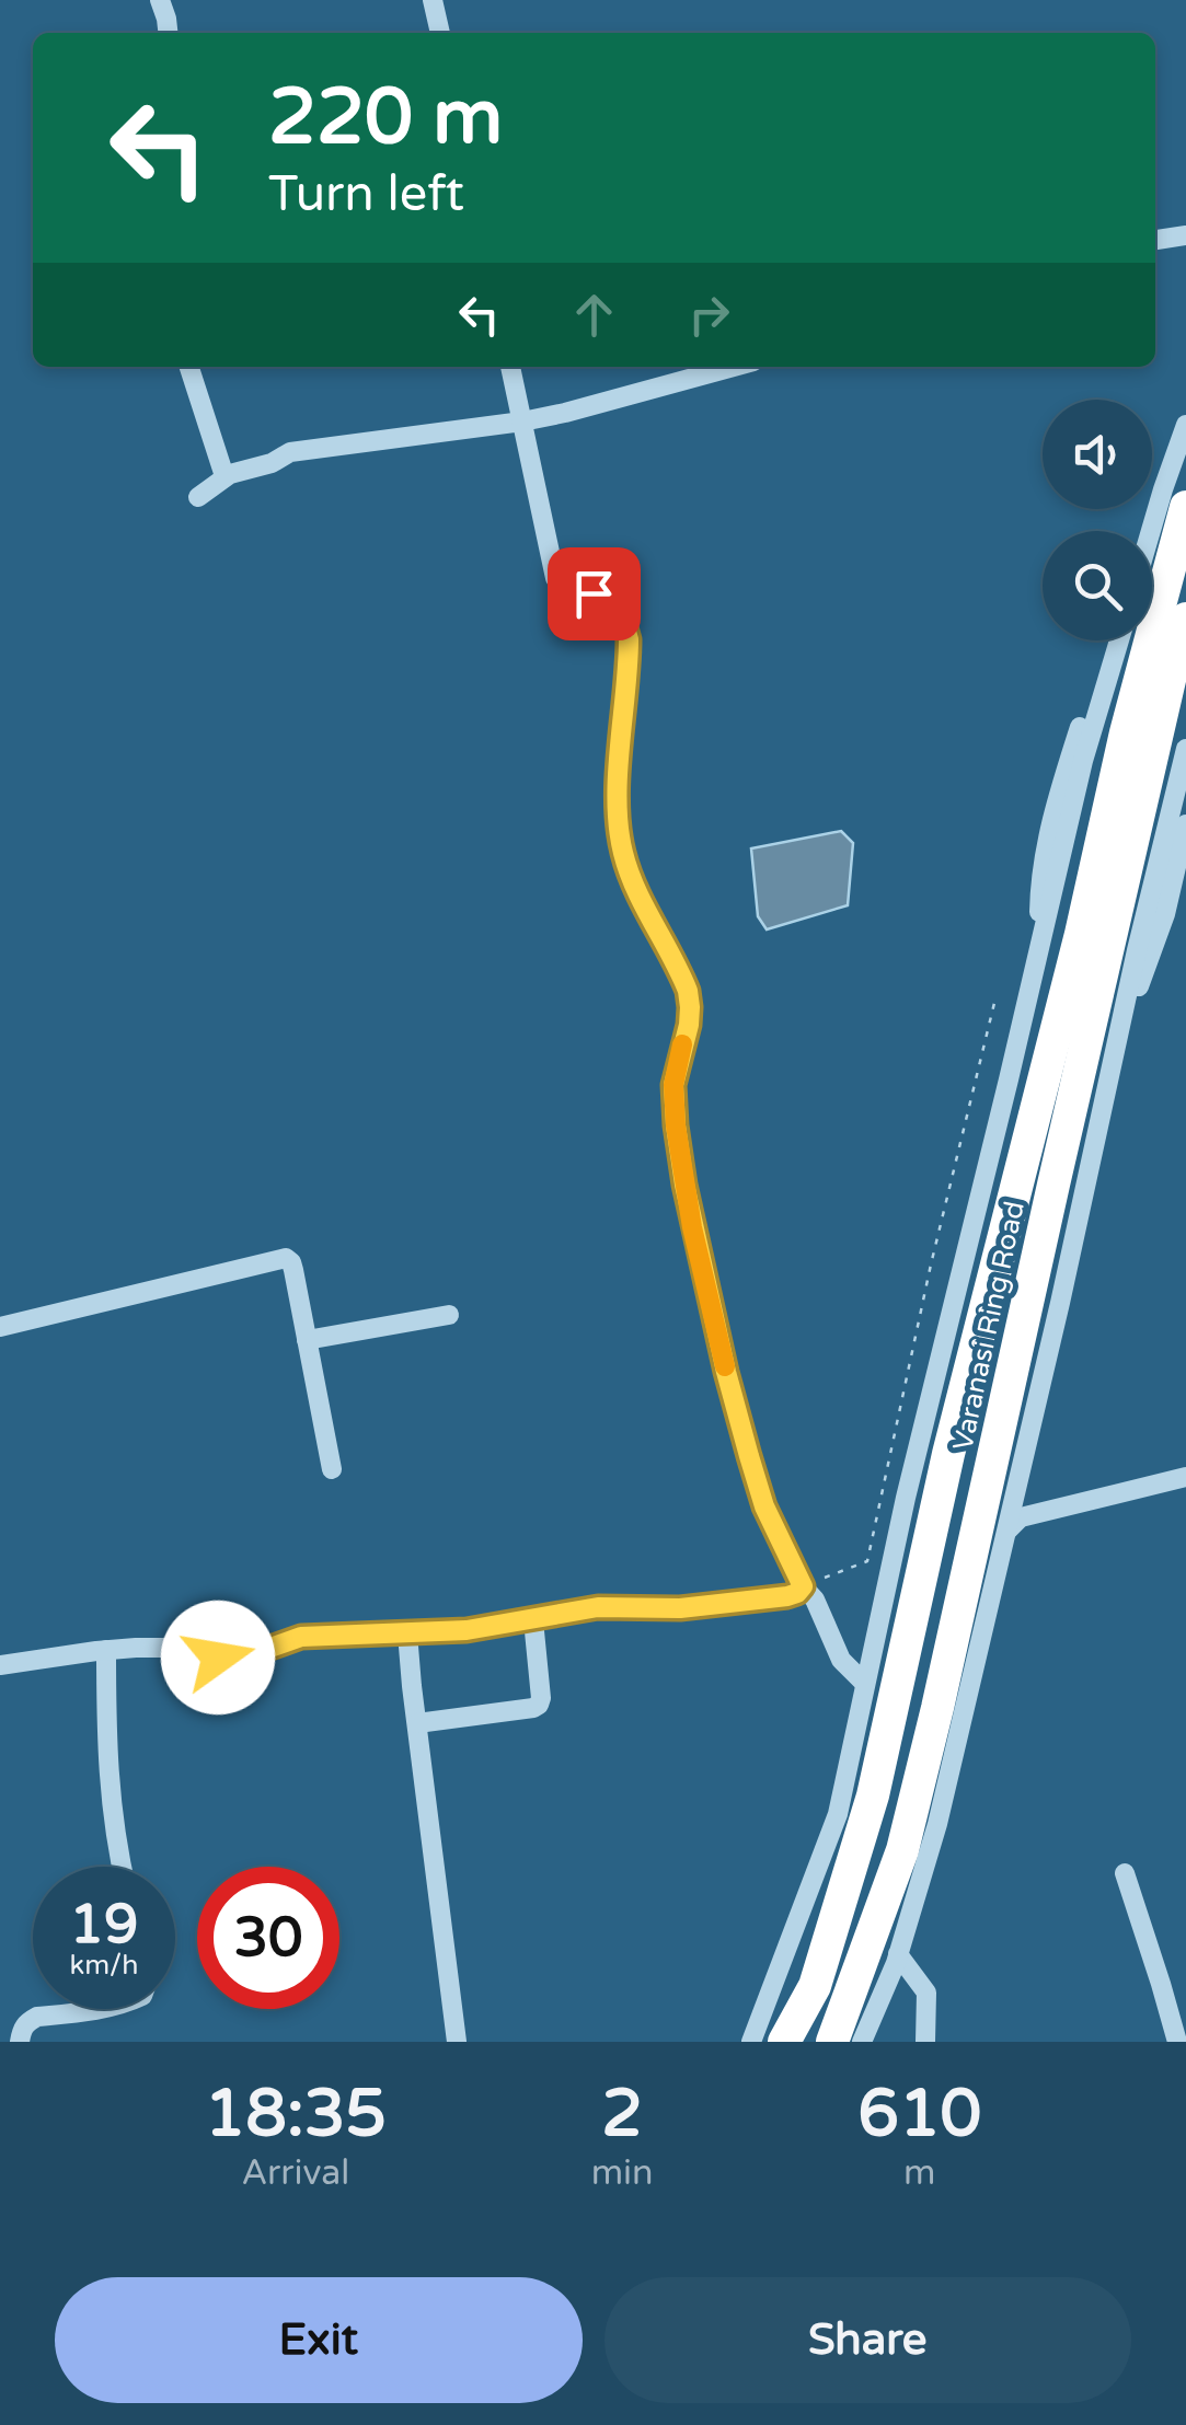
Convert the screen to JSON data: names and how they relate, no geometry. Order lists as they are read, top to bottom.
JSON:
{
  "streets": {
    "highway": ["Varanasi Ring Road"]
  },
  "page": {
    "turn": ["220 m", "Turn left"],
    "speed": "19 km/h",
    "limit": "30",
    "eta": [
      "18:35",
      "Arrival",
      "2",
      "min",
      "610",
      "m"
    ],
    "buttons": ["Exit", "Share"]
  }
}
